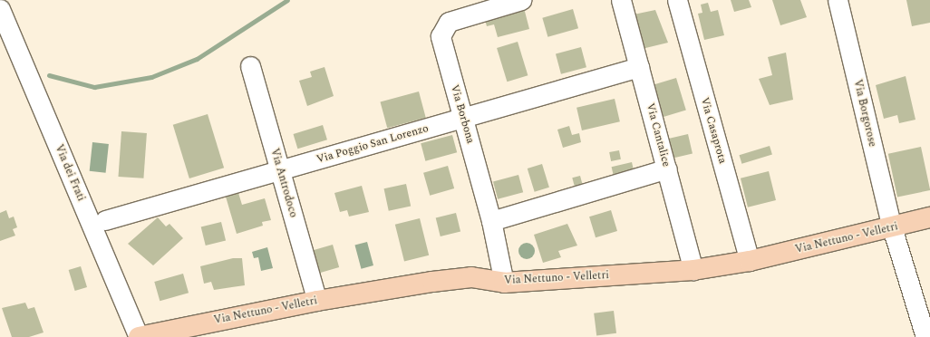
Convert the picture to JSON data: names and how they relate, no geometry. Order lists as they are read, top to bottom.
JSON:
{
  "streets": {
    "main road": ["Via Nettuno - Velletri"],
    "street": [
      "Via Borgorose",
      "Via Borbona",
      "Via Casaprota",
      "Via Cantalice",
      "Via Poggio San Lorenzo",
      "Via dei Frati",
      "Via Antrodoco"
    ]
  },
  "crossings": [
    ["Via Borgorose", "Via Nettuno - Velletri"],
    ["Via Borbona", "Via Poggio San Lorenzo"],
    ["Via Borbona", "Via Nettuno - Velletri"],
    ["Via Casaprota", "Via Nettuno - Velletri"],
    ["Via Cantalice", "Via Poggio San Lorenzo"],
    ["Via Cantalice", "Via Nettuno - Velletri"],
    ["Via Poggio San Lorenzo", "Via Antrodoco"],
    ["Via dei Frati", "Via Nettuno - Velletri"],
    ["Via Antrodoco", "Via Nettuno - Velletri"]
  ]
}
